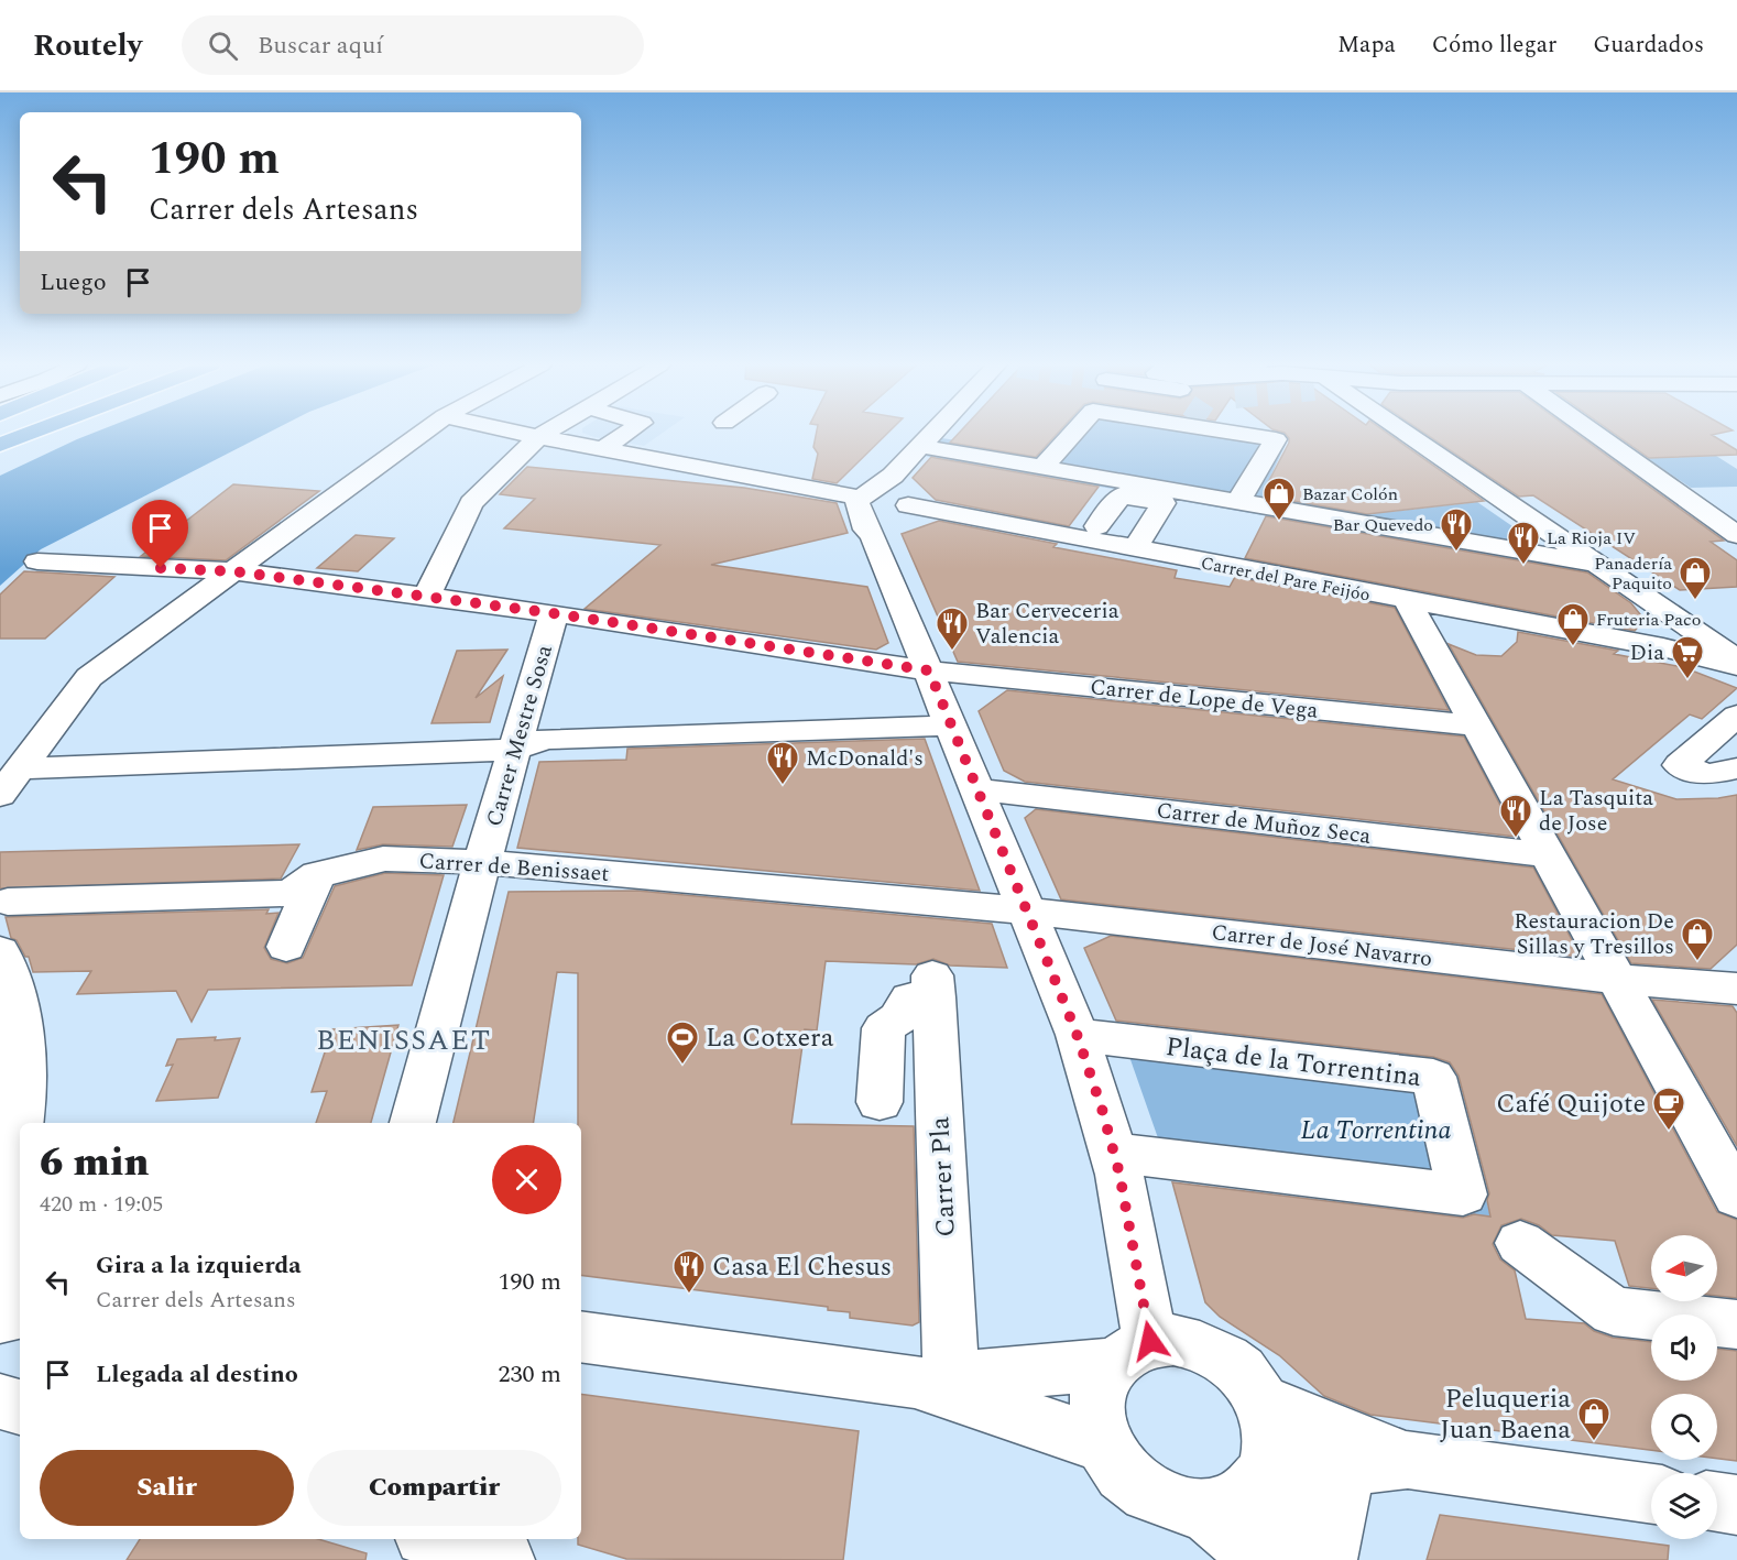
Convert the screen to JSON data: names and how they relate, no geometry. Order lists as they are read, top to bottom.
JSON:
{
  "streets": {
    "street": [
      "Carrer del Pare Feijóo",
      "Carrer de Lope de Vega",
      "Carrer Mestre Sosa",
      "Carrer de Muñoz Seca",
      "Carrer de Benissaet",
      "Carrer de José Navarro",
      "Plaça de la Torrentina",
      "Carrer Pla"
    ]
  },
  "crossings": [
    ["Carrer de Lope de Vega", "Carrer Mestre Sosa"],
    ["Carrer Mestre Sosa", "Carrer de Benissaet"],
    ["Carrer de Benissaet", "Carrer de José Navarro"]
  ],
  "districts": ["BENISSAET"],
  "parks": ["La Torrentina"],
  "places": {
    "shop": [
      "Bazar Colón",
      "Panadería Paquito",
      "Fruteria Paco",
      "Restauracion De Sillas y Tresillos",
      "Peluqueria Juan Baena"
    ],
    "restaurant": [
      "Bar Quevedo",
      "La Rioja IV",
      "Bar Cerveceria Valencia",
      "McDonald's",
      "La Tasquita de Jose",
      "Casa El Chesus"
    ],
    "supermarket": ["Dia"],
    "sports": ["La Cotxera"],
    "cafe": ["Café Quijote"]
  },
  "north": "left",
  "page": {
    "header": "Routely",
    "search": "Buscar aquí",
    "nav": ["Mapa", "Cómo llegar", "Guardados"],
    "turn": ["190 m", "Carrer dels Artesans"],
    "then": "Luego",
    "heading": ["6 min", "420 m · 19:05"],
    "list": [
      {
        "name": "Gira a la izquierda",
        "note": "Carrer dels Artesans",
        "value": "190 m"
      },
      {
        "name": "Llegada al destino",
        "value": "230 m"
      }
    ],
    "buttons": ["Salir", "Compartir"]
  }
}
